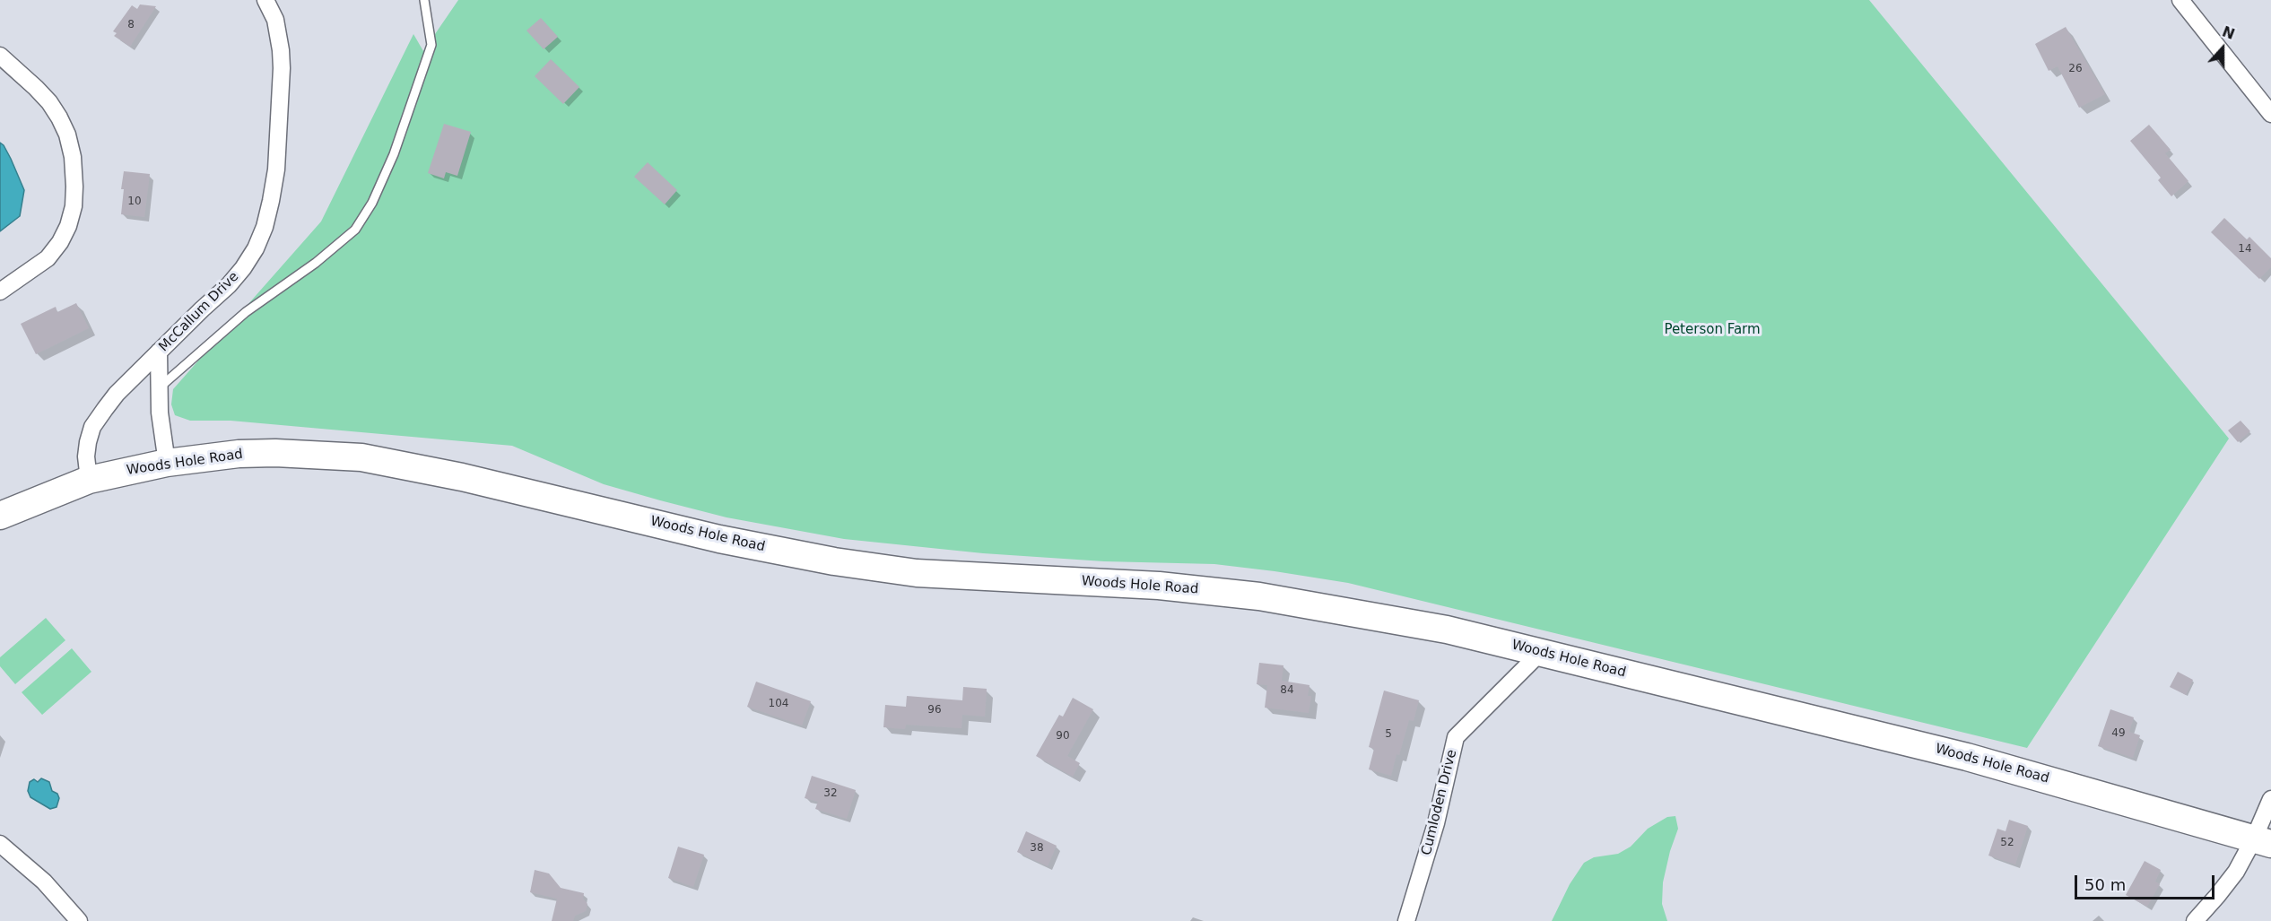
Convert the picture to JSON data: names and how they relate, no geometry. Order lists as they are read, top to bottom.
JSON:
{
  "streets": {
    "highway": ["Woods Hole Road"],
    "street": ["McCallum Drive", "Cumloden Drive"]
  },
  "crossings": [
    ["McCallum Drive", "Woods Hole Road"],
    ["Woods Hole Road", "Cumloden Drive"]
  ],
  "parks": ["Peterson Farm"],
  "house_numbers": [
    "8",
    "26",
    "10",
    "14",
    "84",
    "104",
    "96",
    "49",
    "5",
    "90",
    "32",
    "52",
    "38"
  ],
  "scale_bar": "50 m",
  "north": "top"
}
